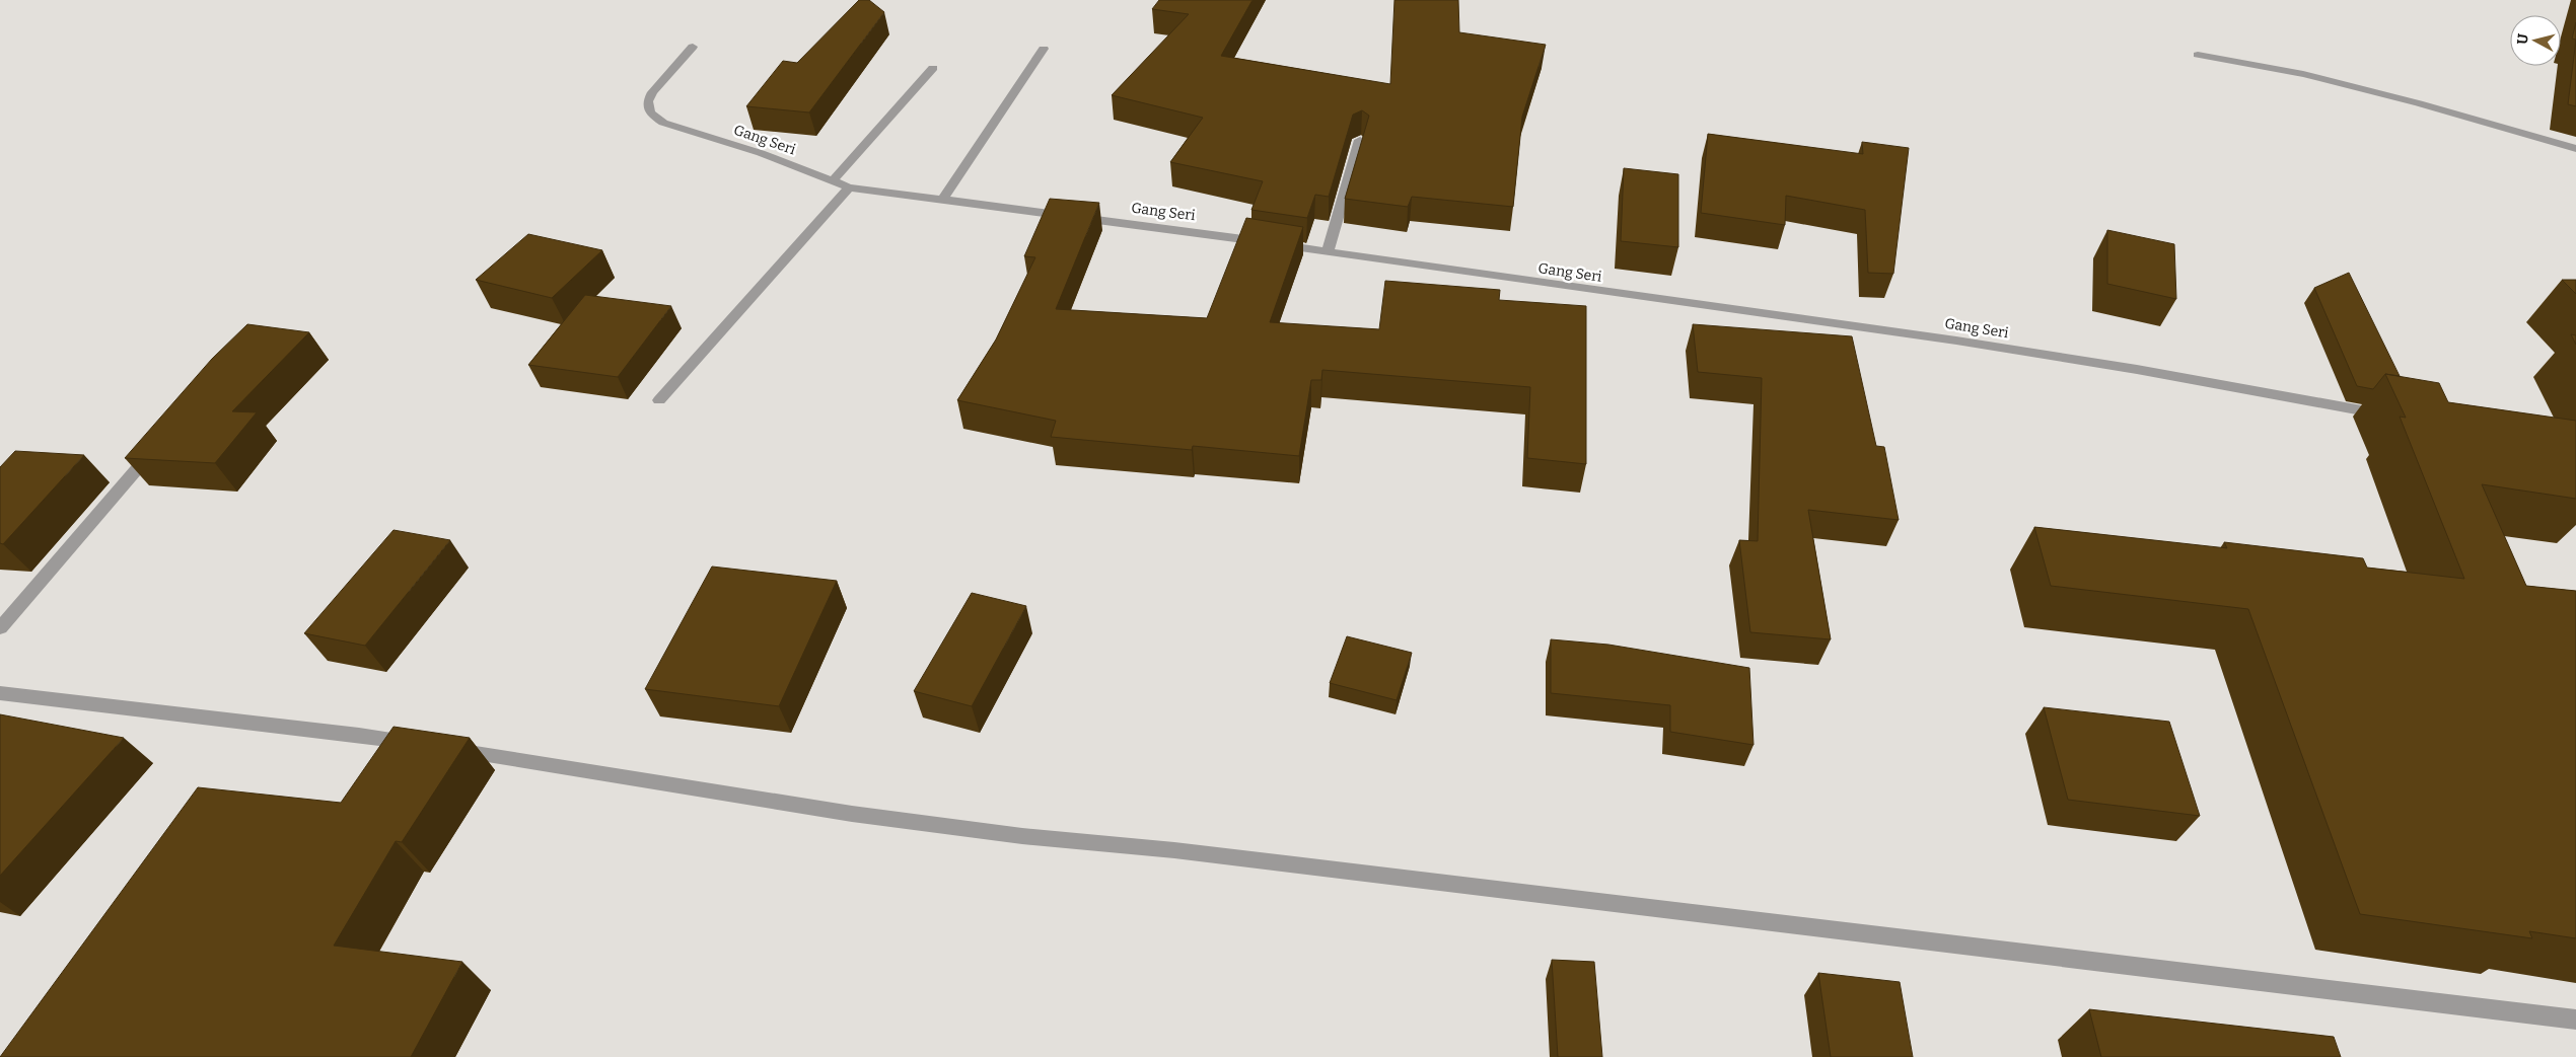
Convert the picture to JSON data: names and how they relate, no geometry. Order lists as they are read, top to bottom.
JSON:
{
  "streets": {
    "street": ["Gang Seri"]
  },
  "north": "left"
}
